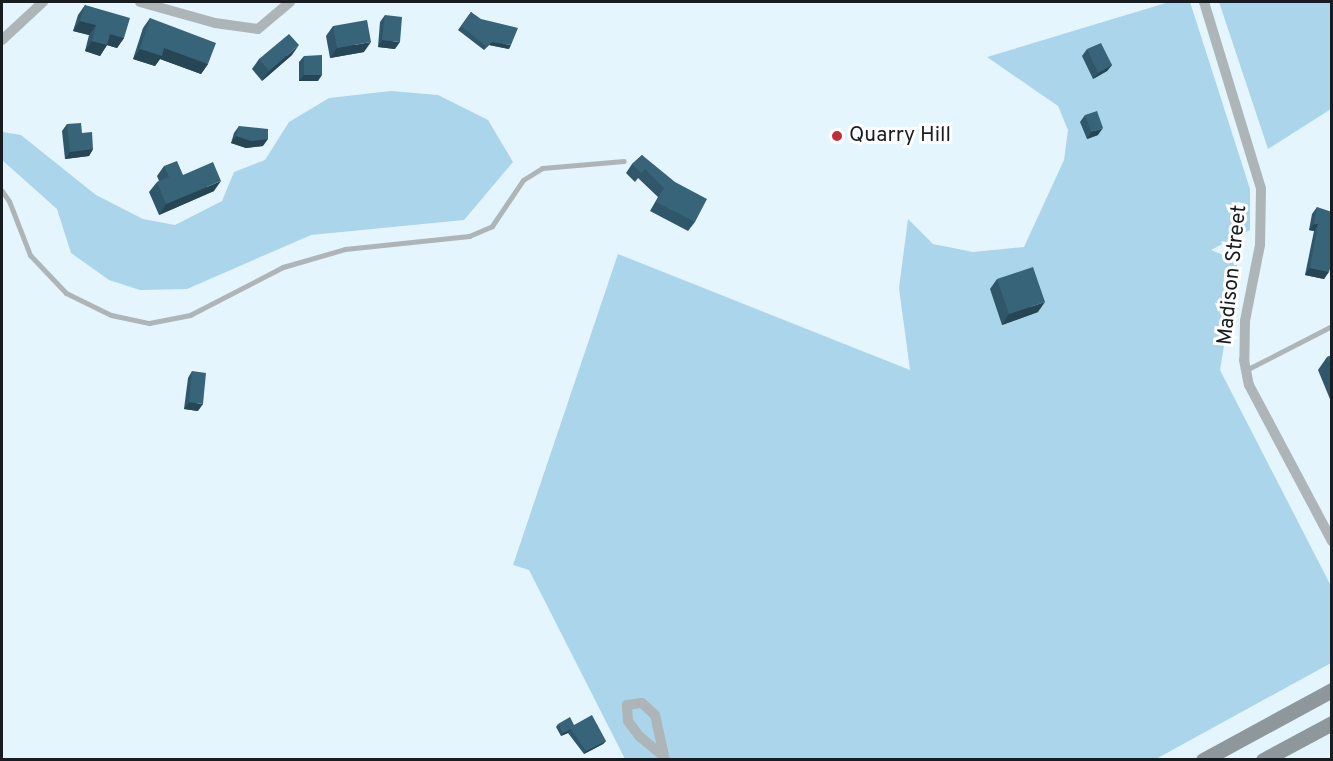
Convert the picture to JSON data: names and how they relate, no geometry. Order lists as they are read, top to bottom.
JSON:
{
  "streets": {
    "street": ["Madison Street"]
  },
  "places": ["Quarry Hill"]
}
